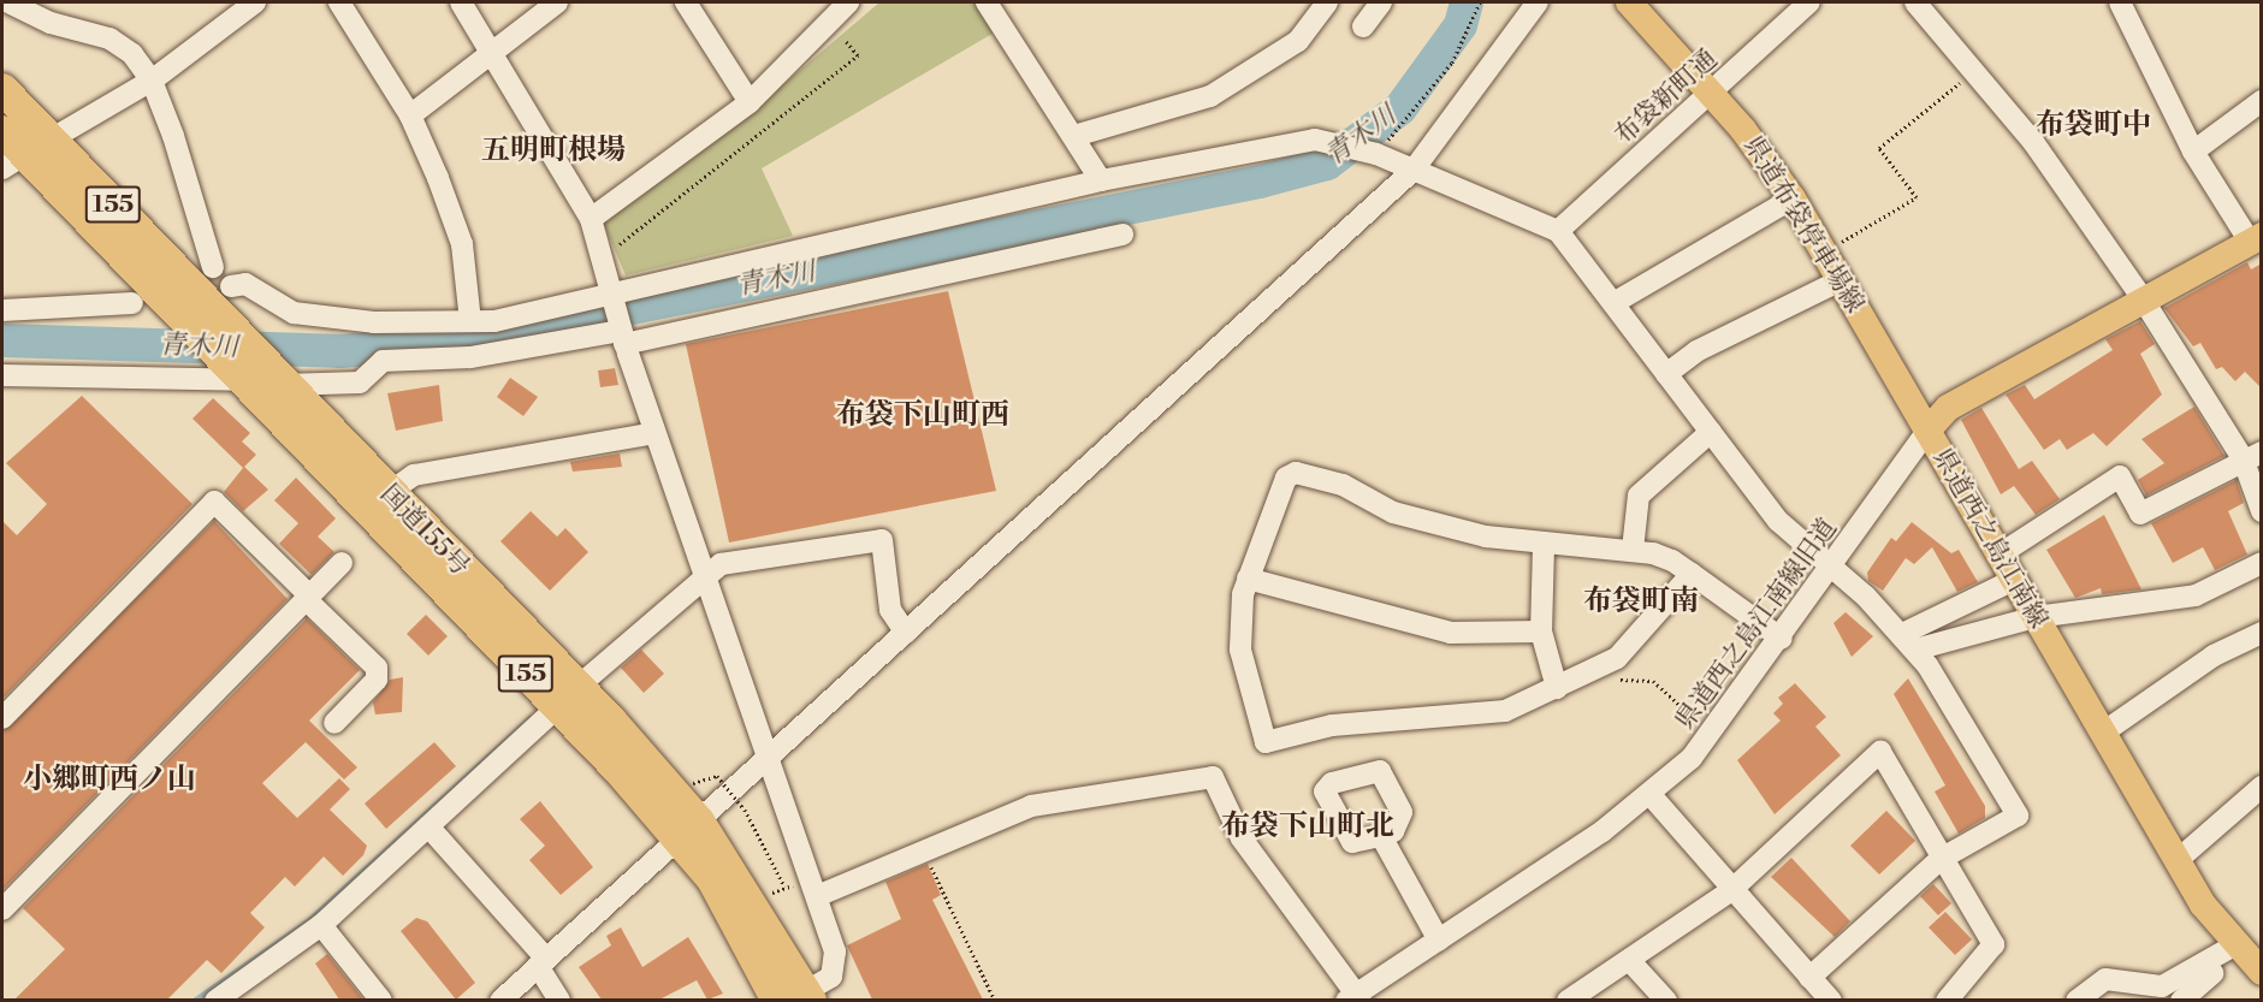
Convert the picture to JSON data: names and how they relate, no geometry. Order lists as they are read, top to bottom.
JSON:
{
  "streets": {
    "highway": ["155", "国道155号"],
    "main road": ["県道布袋停車場線", "県道西之島江南線"],
    "street": ["布袋新町通", "県道西之島江南線旧道"]
  },
  "crossings": [
    ["布袋新町通", "県道布袋停車場線"],
    ["県道布袋停車場線", "県道西之島江南線"],
    ["県道布袋停車場線", "県道西之島江南線旧道"],
    ["県道西之島江南線", "県道西之島江南線旧道"]
  ],
  "districts": [
    "布袋町中",
    "五明町根場",
    "布袋下山町西",
    "布袋町南",
    "小郷町西ノ山",
    "布袋下山町北"
  ],
  "water": ["青木川"]
}
